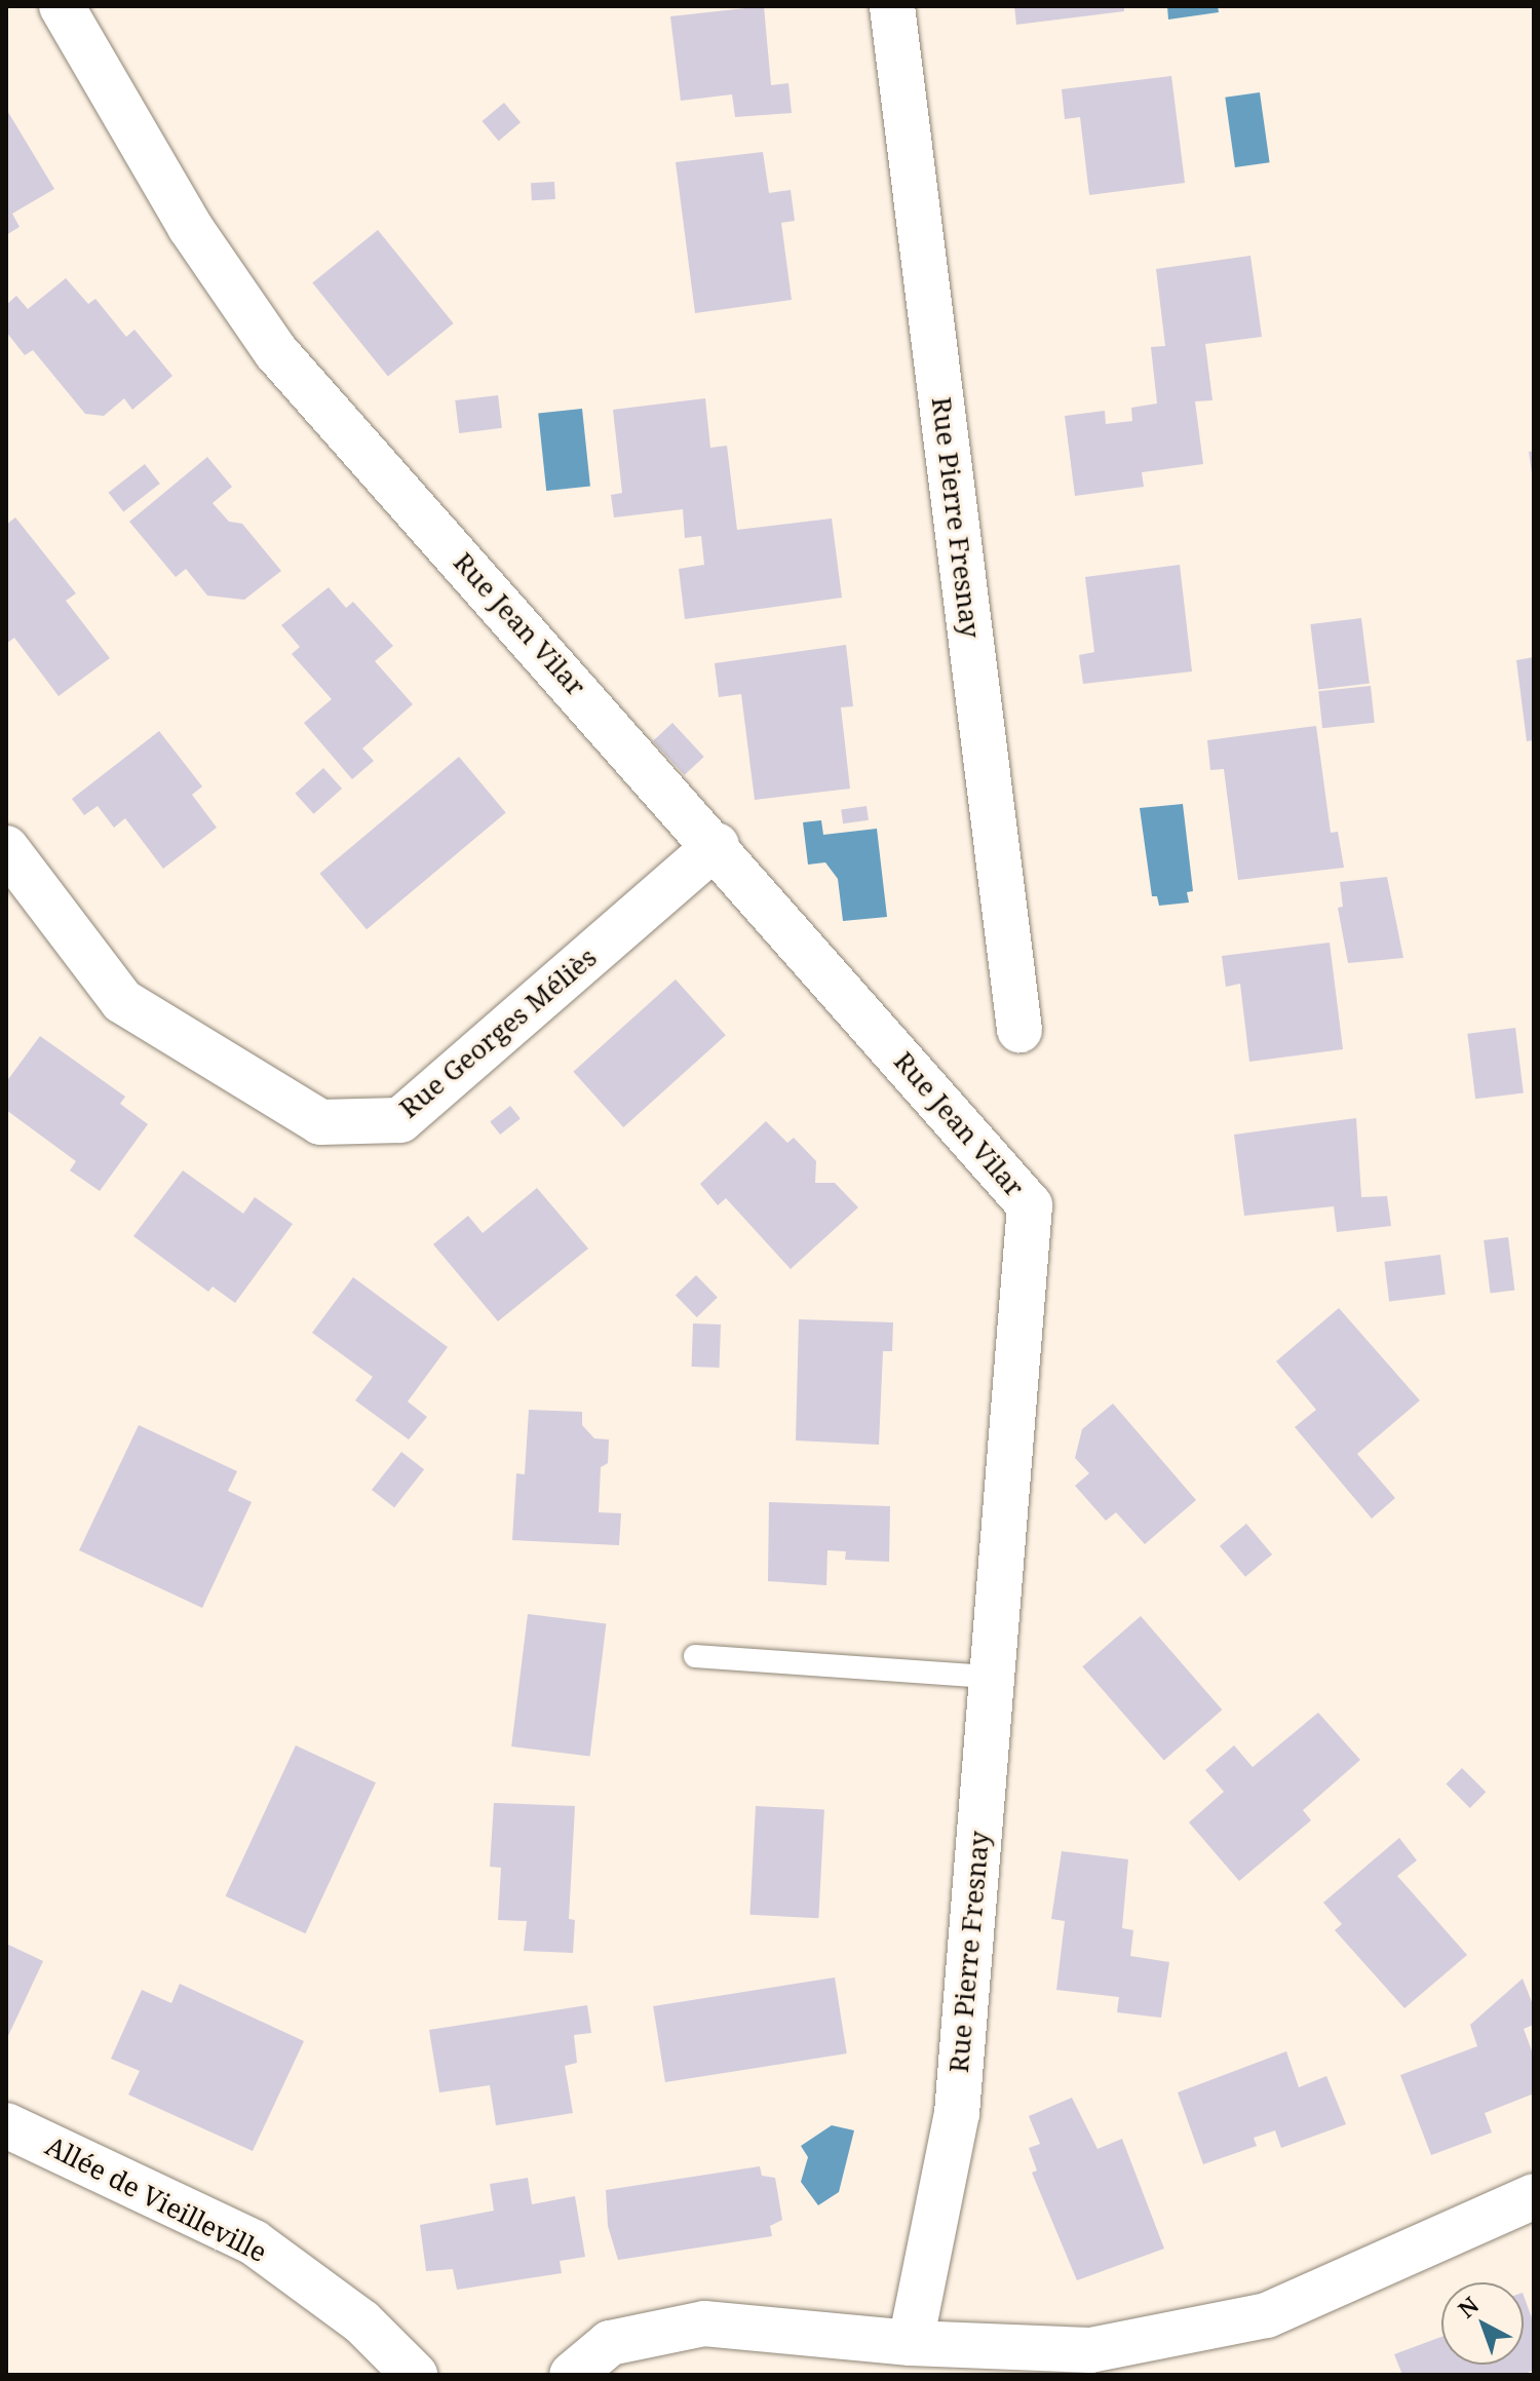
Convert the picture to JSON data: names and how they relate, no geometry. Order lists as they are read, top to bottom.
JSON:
{
  "streets": {
    "street": [
      "Rue Pierre Fresnay",
      "Rue Jean Vilar",
      "Rue Georges Méliès",
      "Allée de Vieilleville"
    ]
  },
  "crossings": [
    ["Rue Pierre Fresnay", "Rue Jean Vilar"],
    ["Rue Jean Vilar", "Rue Georges Méliès"]
  ],
  "north": "top left"
}
